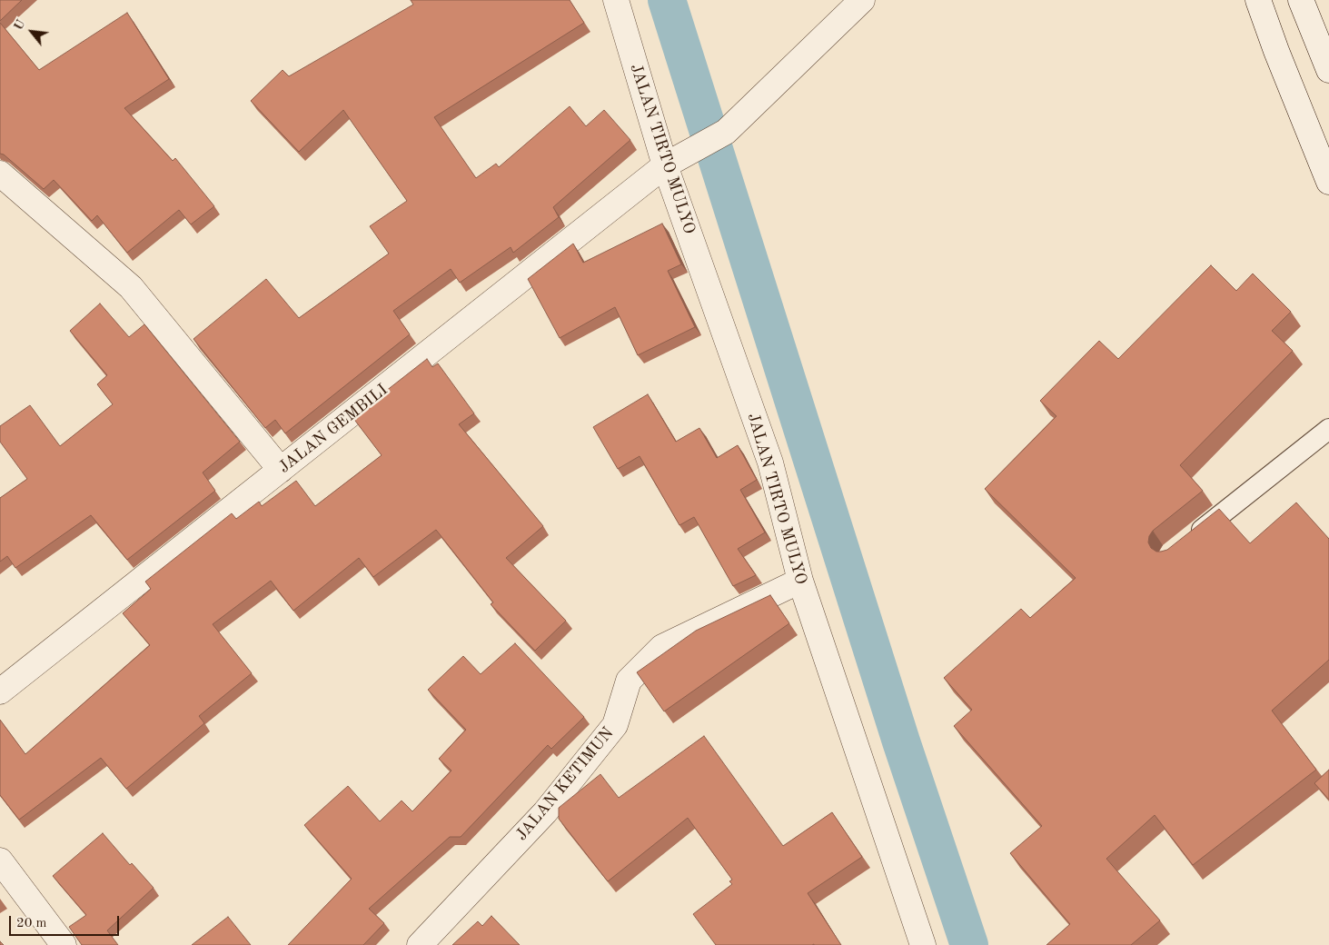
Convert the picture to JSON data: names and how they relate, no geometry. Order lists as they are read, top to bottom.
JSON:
{
  "streets": {
    "street": ["JALAN TIRTO MULYO", "JALAN GEMBILI", "JALAN KETIMUN"]
  },
  "crossings": [
    ["JALAN TIRTO MULYO", "JALAN GEMBILI"],
    ["JALAN TIRTO MULYO", "JALAN KETIMUN"]
  ],
  "scale_bar": "20 m",
  "north": "top left"
}
